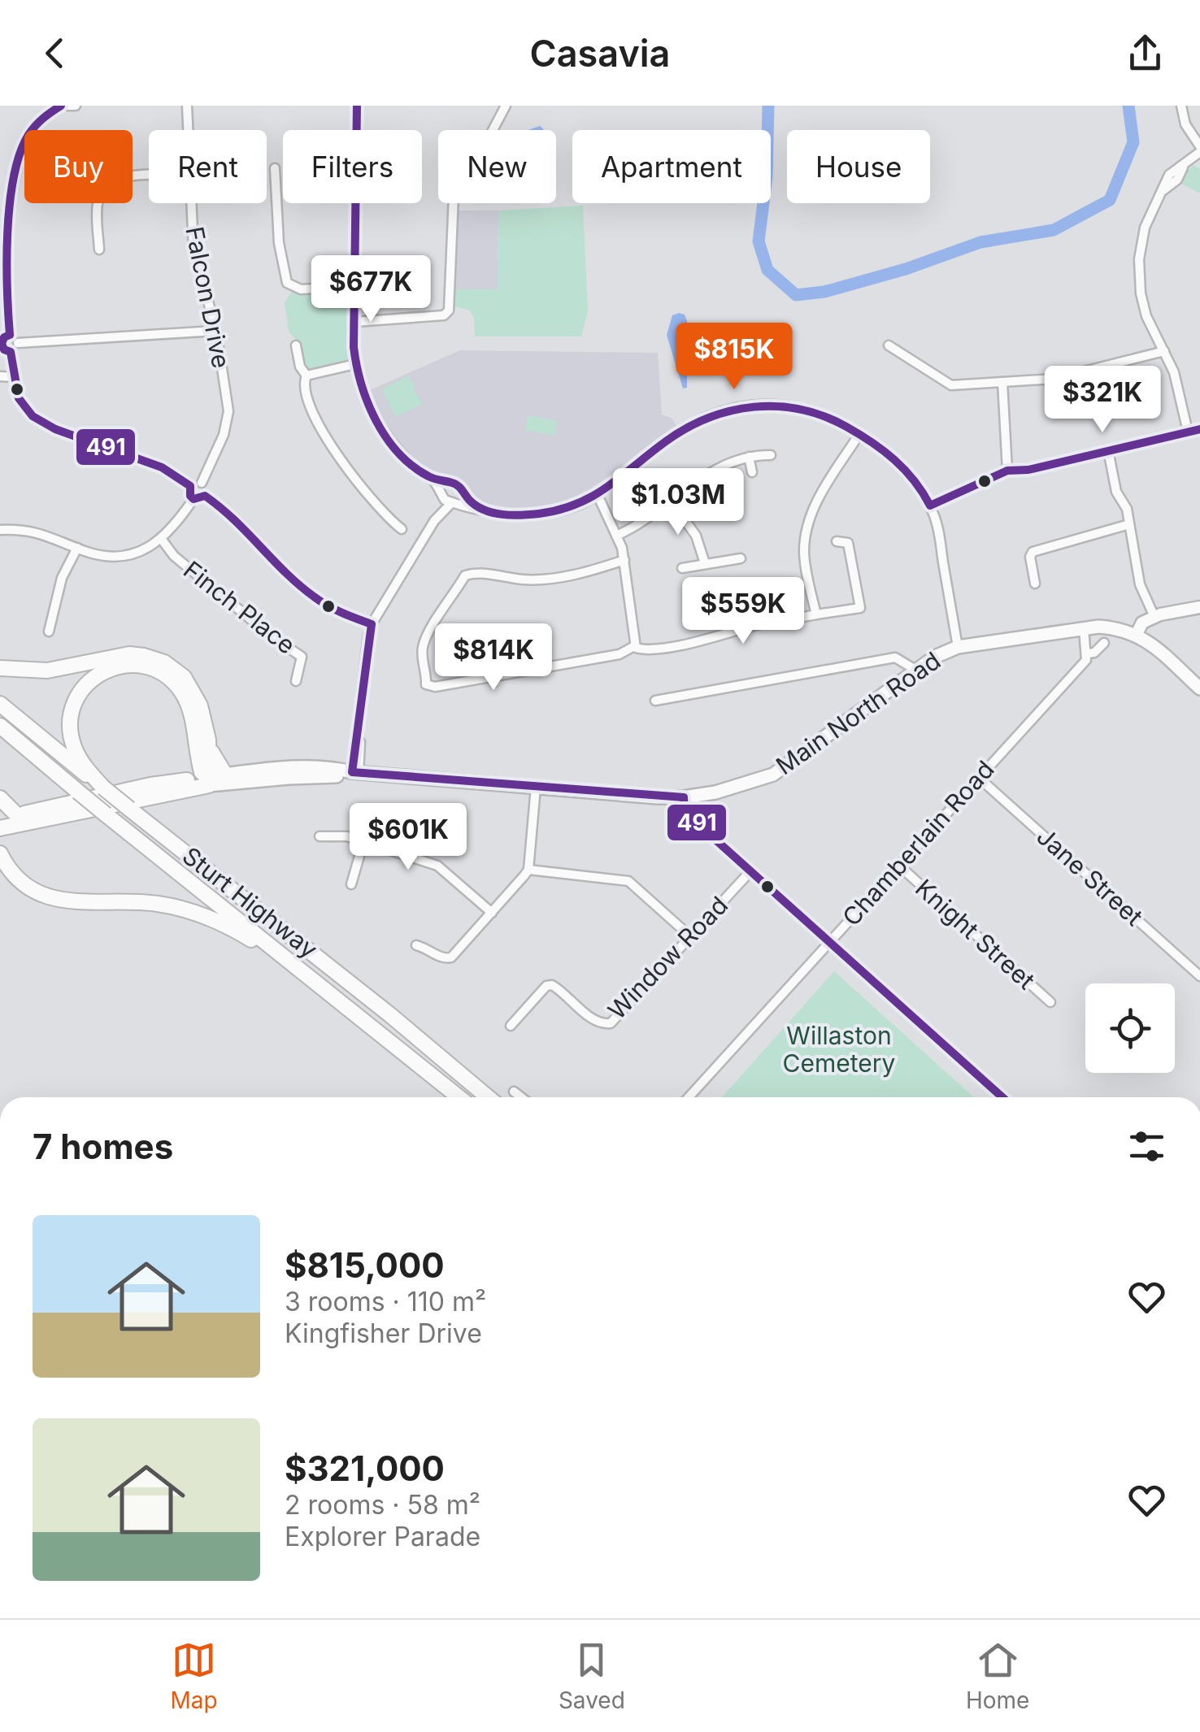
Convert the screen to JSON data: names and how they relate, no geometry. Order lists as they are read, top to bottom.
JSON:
{
  "streets": {
    "highway": ["Sturt Highway"],
    "main road": ["Main North Road"],
    "street": [
      "Falcon Drive",
      "Finch Place",
      "Chamberlain Road",
      "Jane Street",
      "Knight Street",
      "Window Road"
    ]
  },
  "crossings": [
    ["Chamberlain Road", "Jane Street"],
    ["Chamberlain Road", "Knight Street"]
  ],
  "parks": ["Willaston Cemetery"],
  "lines": ["transit line 491"],
  "page": {
    "header": "Casavia",
    "chip": [
      "Buy",
      "Rent",
      "Filters",
      "New",
      "Apartment",
      "House"
    ],
    "price": [
      "$677K",
      "$815K",
      "$321K",
      "$1.03M",
      "$559K",
      "$814K",
      "$601K"
    ],
    "heading": "7 homes",
    "list": [
      {
        "name": "$815,000",
        "note": "3 rooms · 110 m² · Kingfisher Drive"
      },
      {
        "name": "$321,000",
        "note": "2 rooms · 58 m² · Explorer Parade"
      }
    ],
    "tabs": ["Map", "Saved", "Home"]
  }
}
